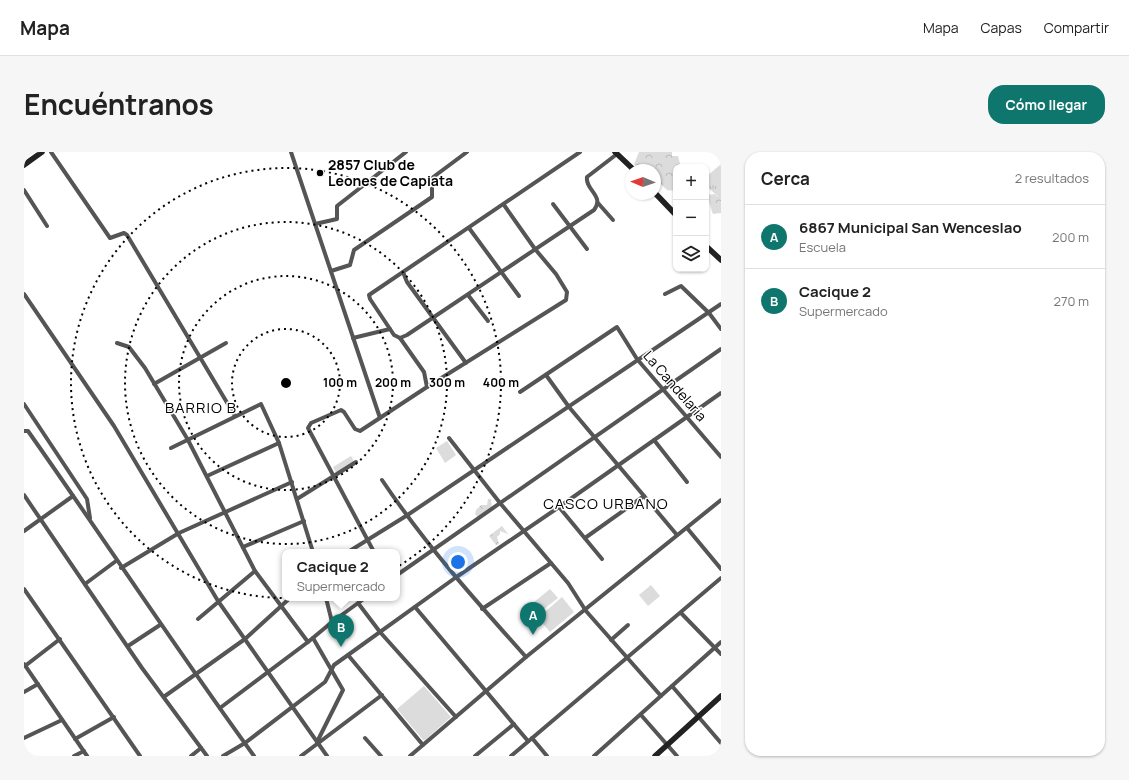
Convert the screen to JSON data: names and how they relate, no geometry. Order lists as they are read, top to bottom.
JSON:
{
  "streets": {
    "street": ["La Candelaria"]
  },
  "districts": ["BARRIO B", "CASCO URBANO"],
  "places": ["2857 Club de Leones de Capiata"],
  "north": "left",
  "page": {
    "header": "Mapa",
    "nav": ["Mapa", "Capas", "Compartir"],
    "title": "Encuéntranos",
    "buttons": "Cómo llegar",
    "heading": ["Cerca", "2 resultados"],
    "map_buttons": ["+", "−"],
    "list": [
      {
        "mark": "A",
        "name": "6867 Municipal San Wenceslao",
        "note": "Escuela",
        "value": "200 m"
      },
      {
        "mark": "B",
        "name": "Cacique 2",
        "note": "Supermercado",
        "value": "270 m"
      }
    ],
    "popup": ["Cacique 2", "Supermercado"],
    "pins": ["A", "B"]
  },
  "rings": [
    "100 m",
    "200 m",
    "300 m",
    "400 m"
  ]
}
